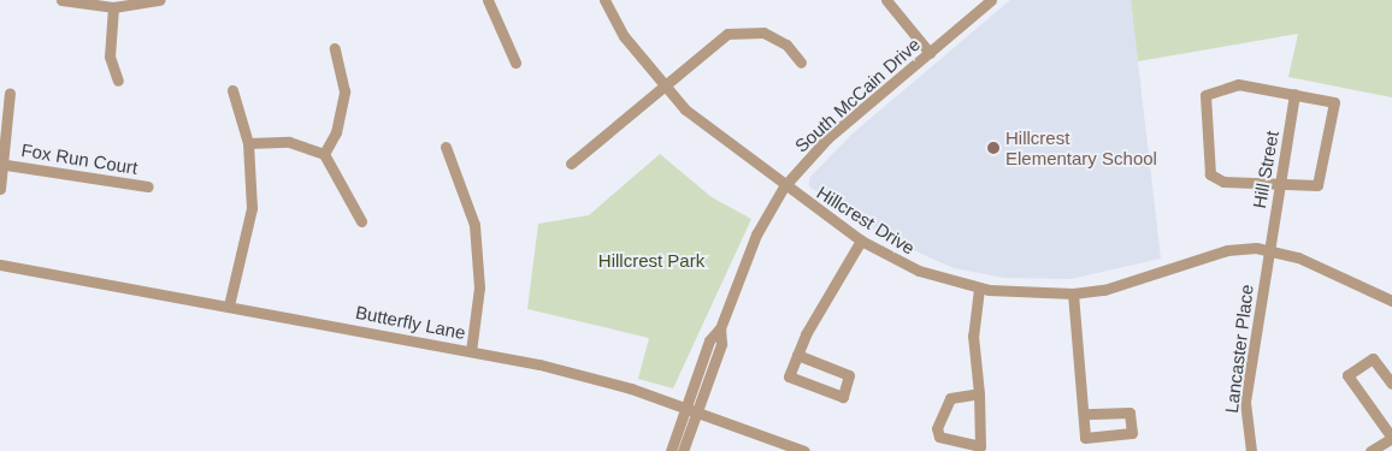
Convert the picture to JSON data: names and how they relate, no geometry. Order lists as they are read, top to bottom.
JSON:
{
  "streets": {
    "street": [
      "South McCain Drive",
      "Fox Run Court",
      "Hill Street",
      "Hillcrest Drive",
      "Butterfly Lane",
      "Lancaster Place"
    ]
  },
  "crossings": [
    ["South McCain Drive", "Hillcrest Drive"],
    ["South McCain Drive", "Butterfly Lane"],
    ["Hill Street", "Hillcrest Drive"],
    ["Hill Street", "Lancaster Place"],
    ["Hillcrest Drive", "Lancaster Place"]
  ],
  "parks": ["Hillcrest Park"],
  "places": ["Hillcrest Elementary School"]
}
